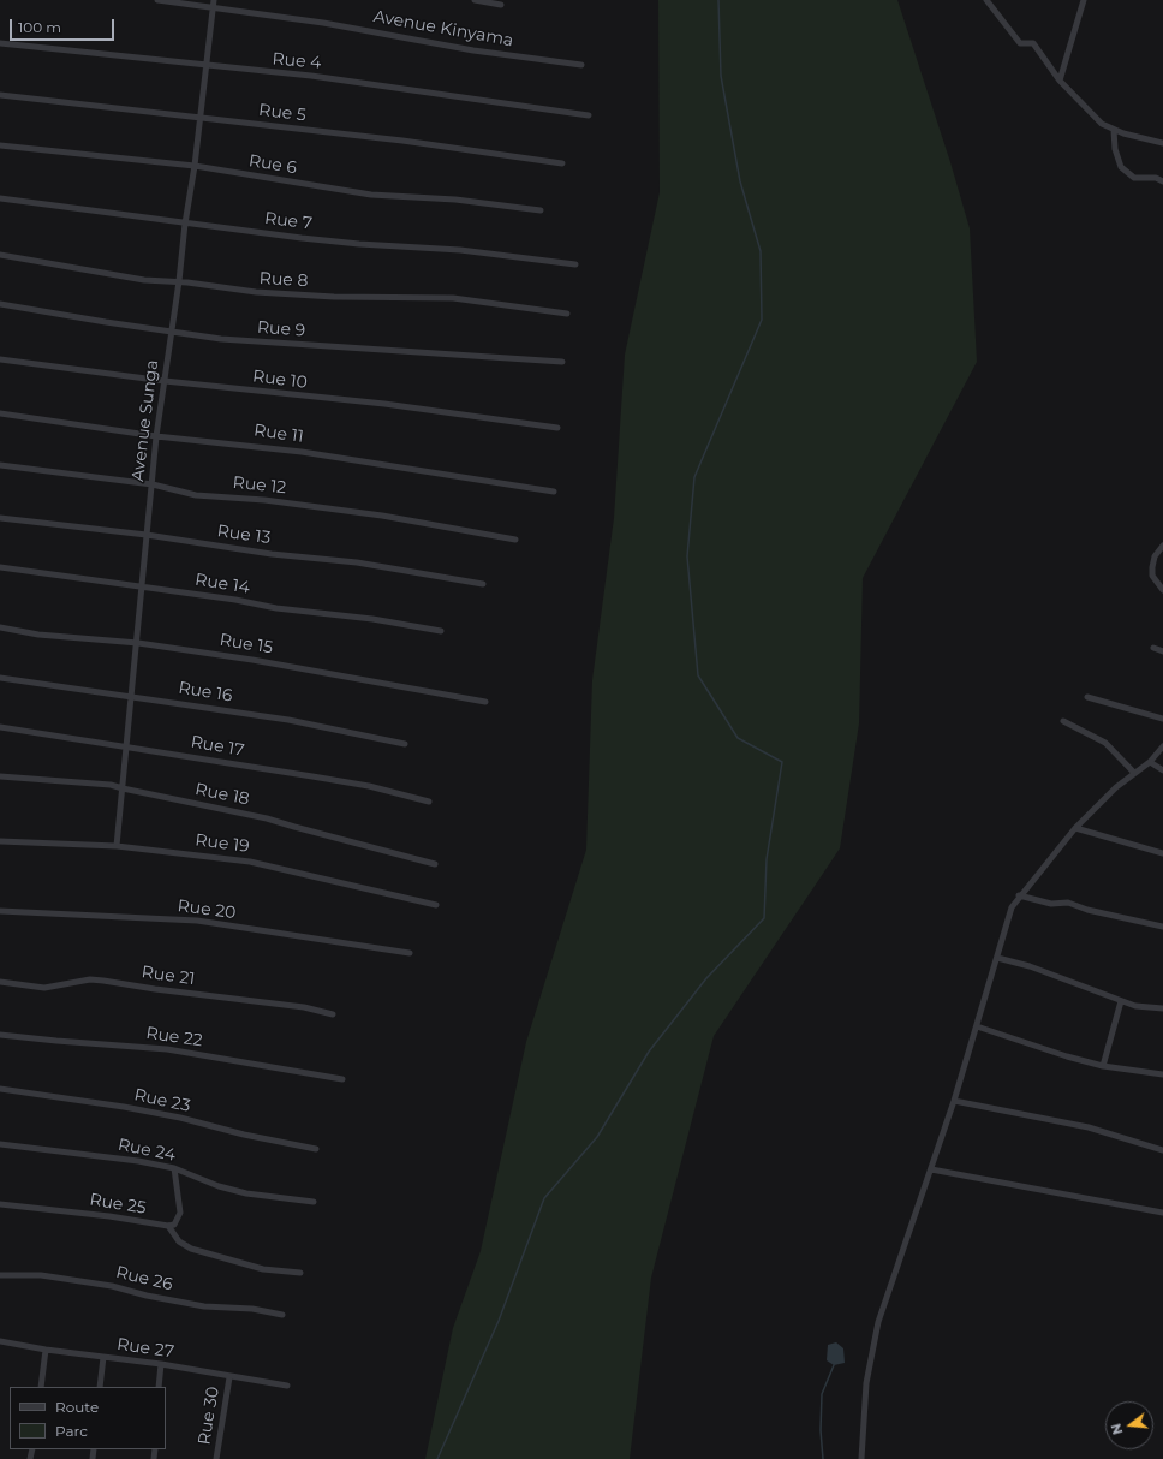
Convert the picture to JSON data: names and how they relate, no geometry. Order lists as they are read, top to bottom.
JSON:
{
  "streets": {
    "street": [
      "Avenue Kinyama",
      "Rue 4",
      "Rue 5",
      "Rue 6",
      "Rue 7",
      "Rue 8",
      "Rue 9",
      "Rue 10",
      "Avenue Sunga",
      "Rue 11",
      "Rue 12",
      "Rue 13",
      "Rue 14",
      "Rue 15",
      "Rue 16",
      "Rue 17",
      "Rue 18",
      "Rue 19",
      "Rue 20",
      "Rue 21",
      "Rue 22",
      "Rue 23",
      "Rue 24",
      "Rue 25",
      "Rue 26",
      "Rue 27",
      "Rue 30"
    ]
  },
  "crossings": [
    ["Avenue Kinyama", "Avenue Sunga"],
    ["Rue 4", "Avenue Sunga"],
    ["Rue 5", "Avenue Sunga"],
    ["Rue 6", "Avenue Sunga"],
    ["Rue 7", "Avenue Sunga"],
    ["Rue 8", "Avenue Sunga"],
    ["Rue 9", "Avenue Sunga"],
    ["Rue 10", "Avenue Sunga"],
    ["Avenue Sunga", "Rue 11"],
    ["Avenue Sunga", "Rue 12"],
    ["Avenue Sunga", "Rue 13"],
    ["Avenue Sunga", "Rue 14"],
    ["Avenue Sunga", "Rue 15"],
    ["Avenue Sunga", "Rue 16"],
    ["Avenue Sunga", "Rue 17"],
    ["Avenue Sunga", "Rue 18"],
    ["Avenue Sunga", "Rue 19"],
    ["Rue 24", "Rue 25"],
    ["Rue 27", "Rue 30"]
  ],
  "legend": ["Route", "Parc"],
  "scale_bar": "100 m",
  "north": "left"
}
